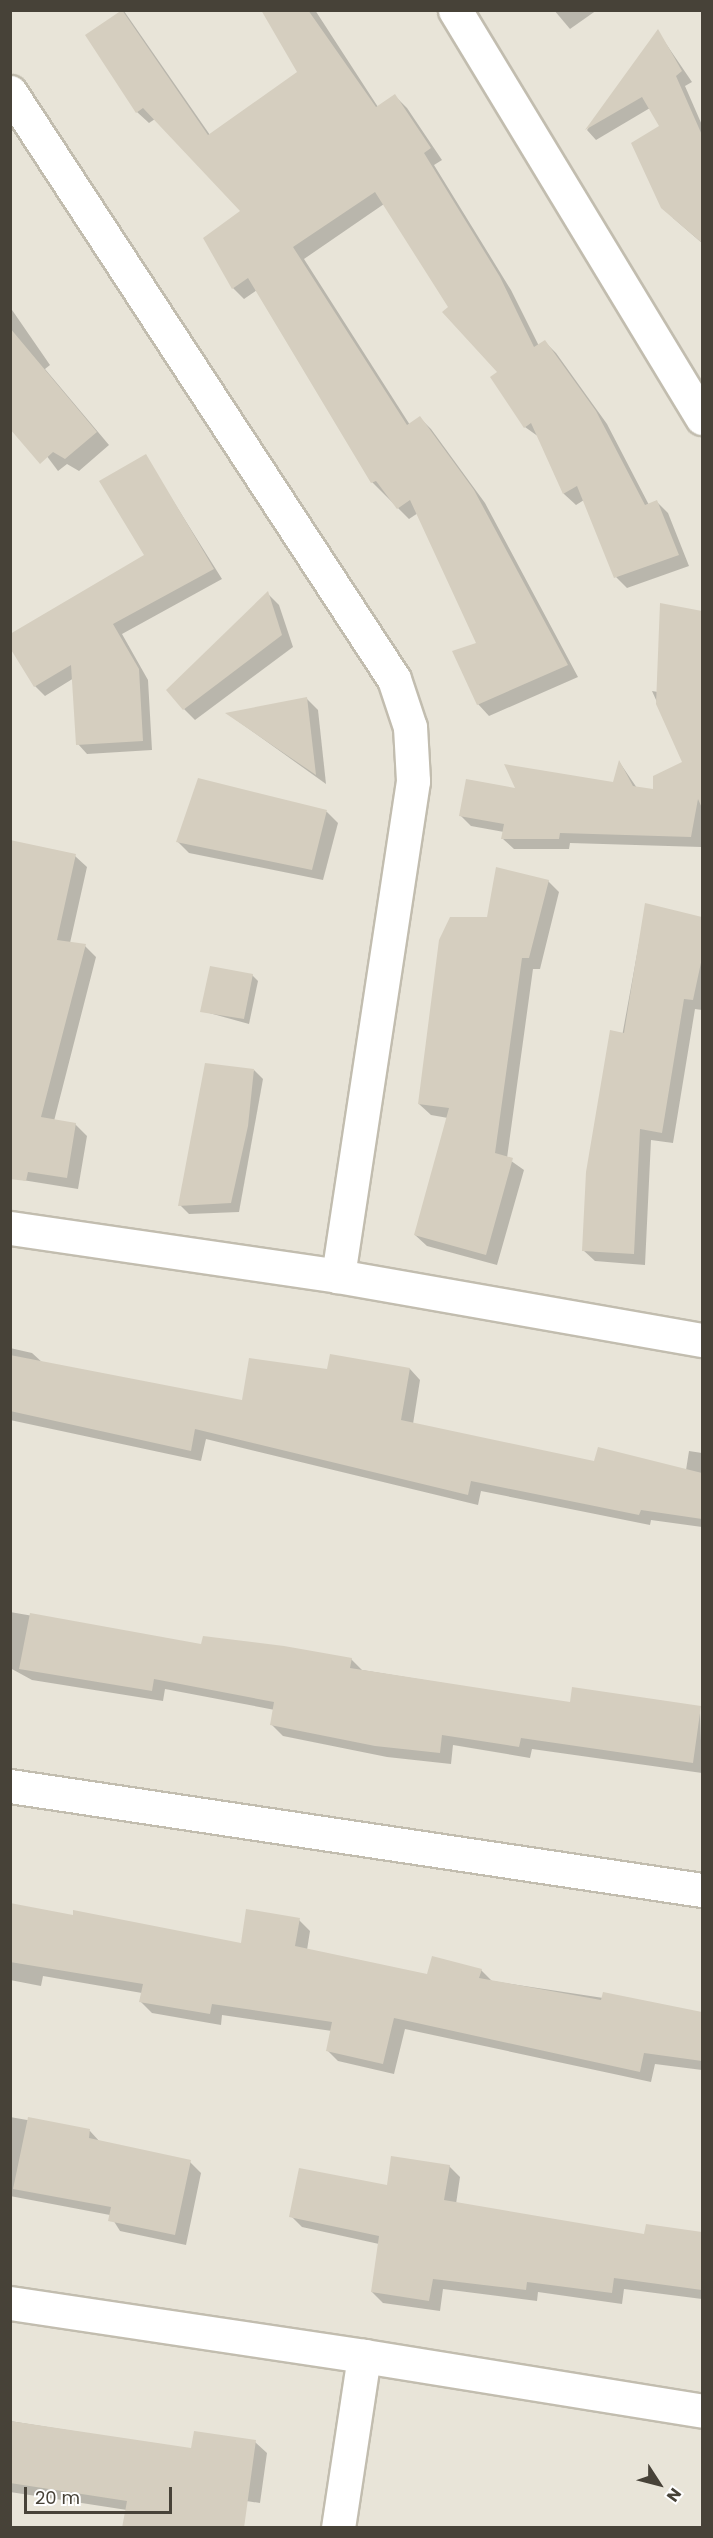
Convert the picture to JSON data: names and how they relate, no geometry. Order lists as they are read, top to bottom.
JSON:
{
  "scale_bar": "20 m",
  "north": "bottom right"
}
